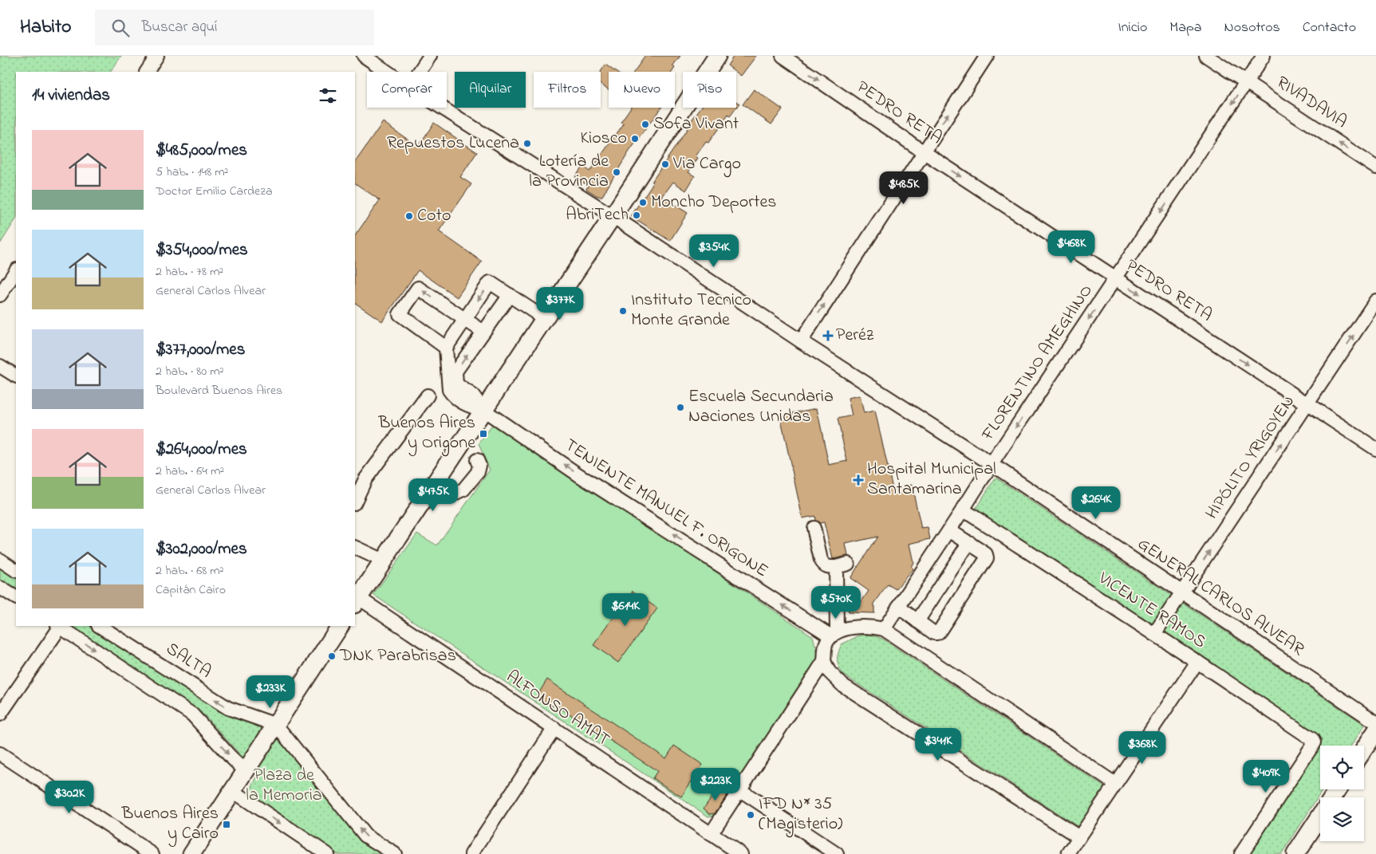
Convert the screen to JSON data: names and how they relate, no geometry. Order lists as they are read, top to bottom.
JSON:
{
  "streets": {
    "street": [
      "RIVADAVIA",
      "PEDRO RETA",
      "FLORENTINO AMEGHINO",
      "HIPÓLITO YRIGOYEN",
      "TENIENTE MANUEL F. ORIGONE",
      "GENERAL CARLOS ALVEAR",
      "VICENTE RAMOS",
      "SALTA",
      "ALFONSO AMAT"
    ]
  },
  "crossings": [
    ["RIVADAVIA", "FLORENTINO AMEGHINO"],
    ["PEDRO RETA", "FLORENTINO AMEGHINO"],
    ["PEDRO RETA", "HIPÓLITO YRIGOYEN"],
    ["FLORENTINO AMEGHINO", "GENERAL CARLOS ALVEAR"],
    ["FLORENTINO AMEGHINO", "VICENTE RAMOS"],
    ["HIPÓLITO YRIGOYEN", "GENERAL CARLOS ALVEAR"],
    ["HIPÓLITO YRIGOYEN", "VICENTE RAMOS"]
  ],
  "one_way": [
    "RIVADAVIA",
    "PEDRO RETA",
    "FLORENTINO AMEGHINO",
    "HIPÓLITO YRIGOYEN",
    "TENIENTE MANUEL F. ORIGONE"
  ],
  "parks": ["Plaza de la Memoria"],
  "places": {
    "other": [
      "Sofa Vivant",
      "Kiosco",
      "Repuestos Lucena",
      "Via Cargo",
      "Lotería de la Provincia",
      "Moncho Deportes",
      "AbriTech",
      "Coto",
      "Instituto Tecnico Monte Grande",
      "Escuela Secundaria Naciones Unidas",
      "DNK Parabrisas",
      "IFD N* 35 (Magisterio)"
    ],
    "health": ["Peréz", "Hospital Municipal Santamarina"],
    "transit": ["Buenos Aires y Origone", "Buenos Aires y Cairo"]
  },
  "page": {
    "header": "Habito",
    "search": "Buscar aquí",
    "nav": [
      "Inicio",
      "Mapa",
      "Nosotros",
      "Contacto"
    ],
    "chip": [
      "Comprar",
      "Alquilar",
      "Filtros",
      "Nuevo",
      "Piso"
    ],
    "heading": "14 viviendas",
    "list": [
      {
        "name": "$485,000/mes",
        "note": "5 hab. · 148 m² · Doctor Emilio Cardeza"
      },
      {
        "name": "$354,000/mes",
        "note": "2 hab. · 78 m² · General Carlos Alvear"
      },
      {
        "name": "$377,000/mes",
        "note": "2 hab. · 80 m² · Boulevard Buenos Aires"
      },
      {
        "name": "$264,000/mes",
        "note": "2 hab. · 64 m² · General Carlos Alvear"
      },
      {
        "name": "$302,000/mes",
        "note": "2 hab. · 68 m² · Capitán Cairo"
      }
    ],
    "price": [
      "$485K",
      "$468K",
      "$354K",
      "$377K",
      "$475K",
      "$264K",
      "$570K",
      "$614K",
      "$233K",
      "$341K",
      "$368K",
      "$409K",
      "$223K",
      "$302K"
    ]
  }
}
